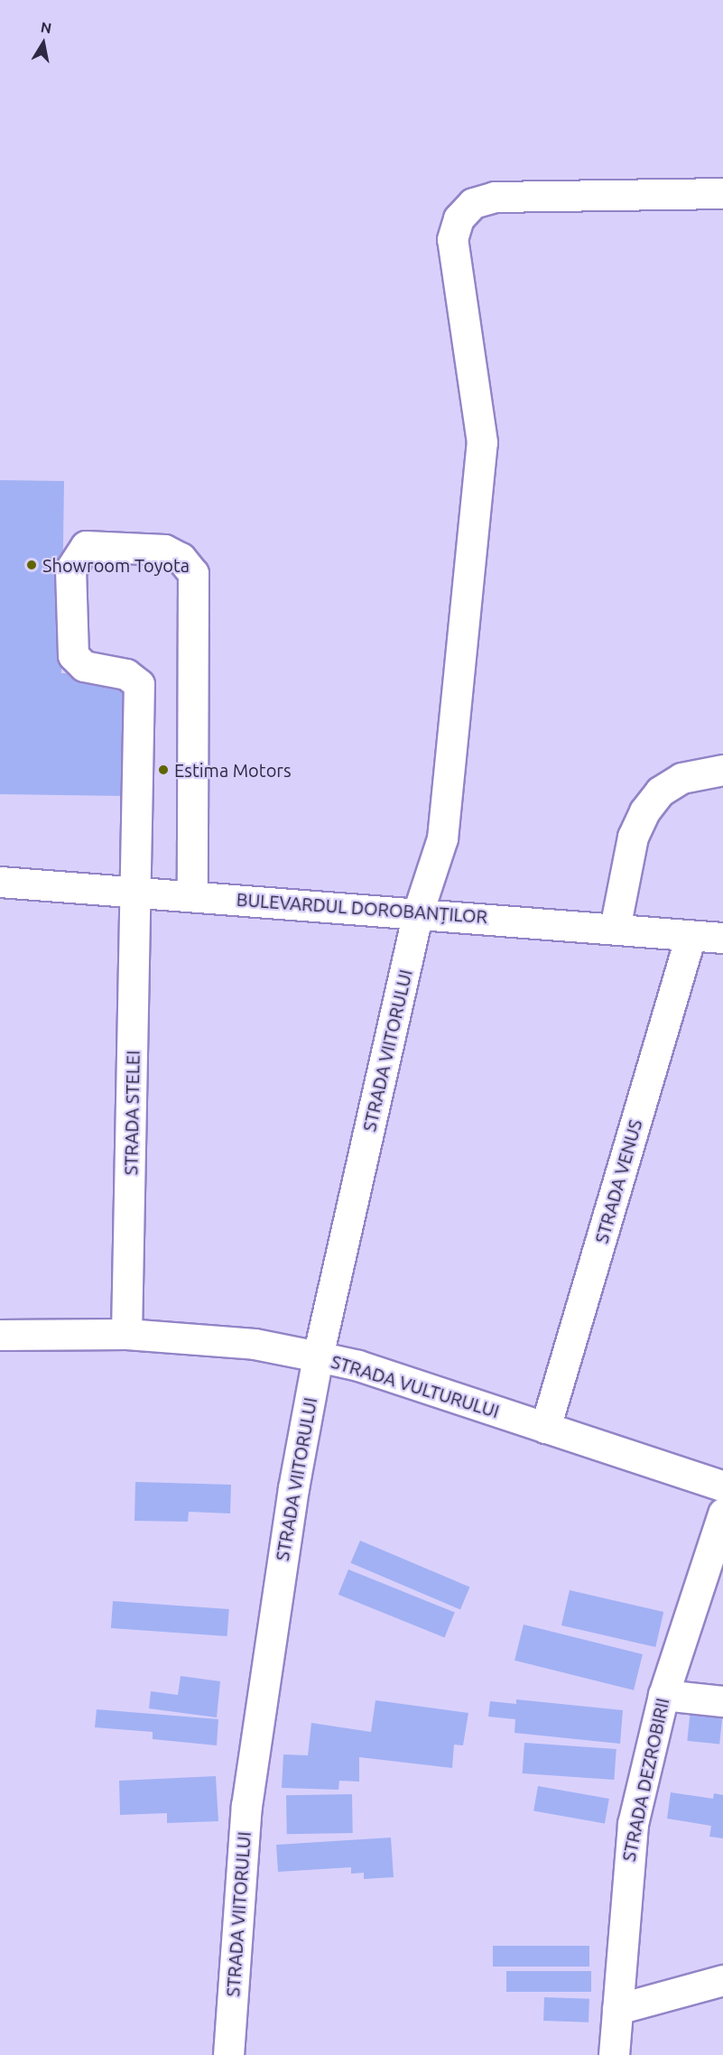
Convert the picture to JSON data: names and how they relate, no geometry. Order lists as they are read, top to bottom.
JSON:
{
  "streets": {
    "street": [
      "BULEVARDUL DOROBANȚILOR",
      "STRADA VIITORULUI",
      "STRADA STELEI",
      "STRADA VENUS",
      "STRADA VULTURULUI",
      "STRADA DEZROBIRII"
    ]
  },
  "crossings": [
    ["BULEVARDUL DOROBANȚILOR", "STRADA VIITORULUI"],
    ["BULEVARDUL DOROBANȚILOR", "STRADA STELEI"],
    ["BULEVARDUL DOROBANȚILOR", "STRADA VENUS"],
    ["STRADA VIITORULUI", "STRADA VULTURULUI"],
    ["STRADA STELEI", "STRADA VULTURULUI"],
    ["STRADA VENUS", "STRADA VULTURULUI"]
  ],
  "places": ["Showroom Toyota", "Estima Motors"],
  "north": "top"
}
